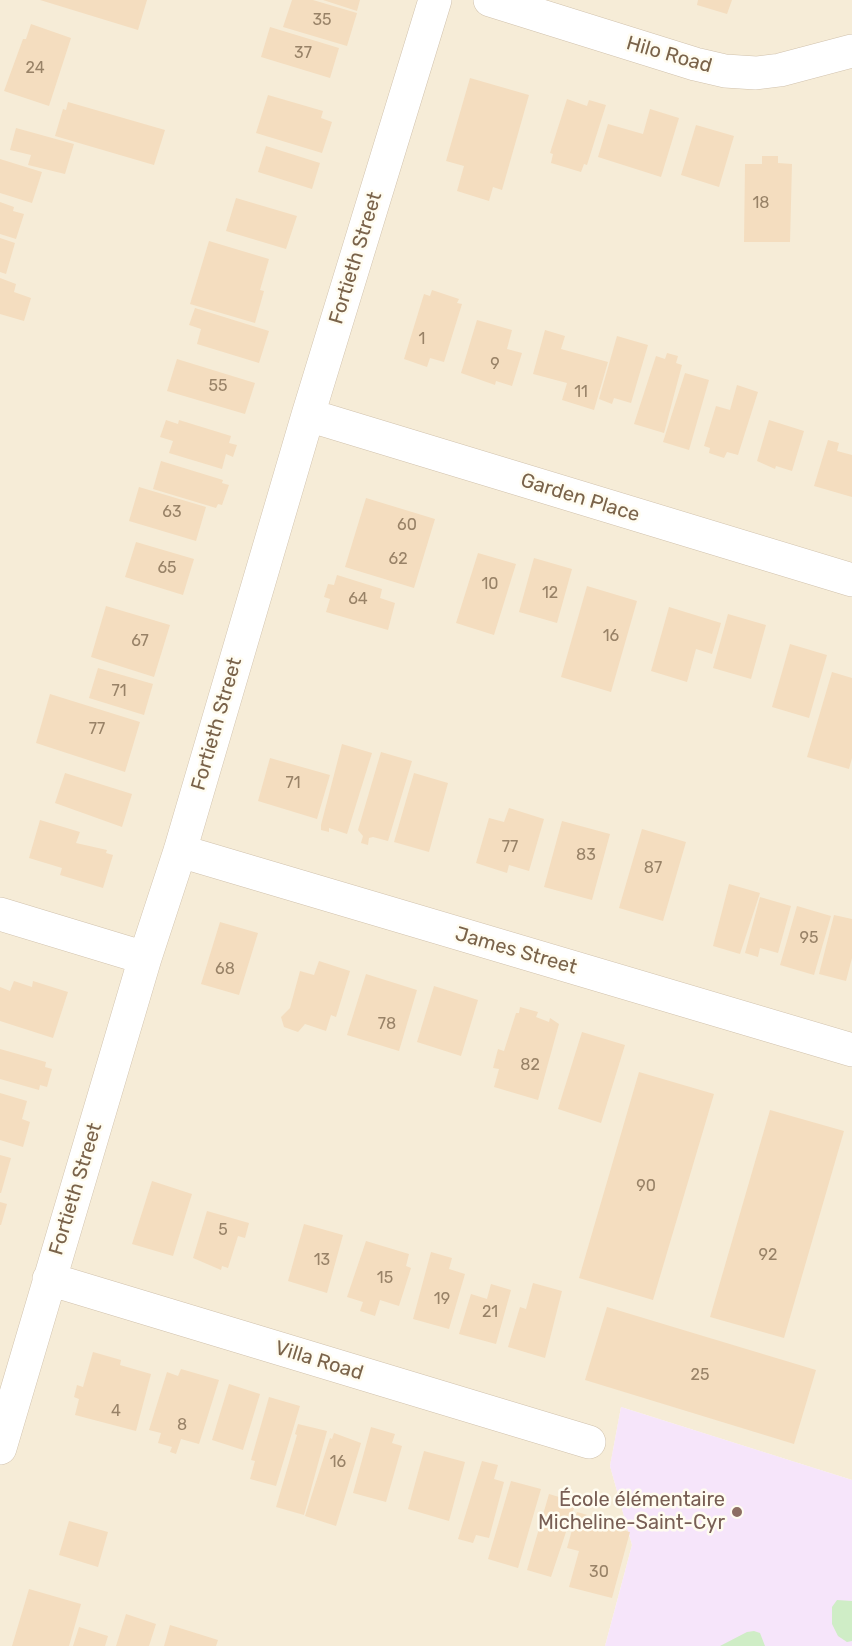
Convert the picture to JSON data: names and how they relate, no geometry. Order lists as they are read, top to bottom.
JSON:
{
  "streets": {
    "street": [
      "Hilo Road",
      "Fortieth Street",
      "Garden Place",
      "James Street",
      "Villa Road"
    ]
  },
  "crossings": [
    ["Fortieth Street", "Garden Place"],
    ["Fortieth Street", "James Street"],
    ["Fortieth Street", "Villa Road"]
  ],
  "places": ["École élémentaire Micheline-Saint-Cyr"],
  "house_numbers": [
    "35",
    "37",
    "24",
    "18",
    "1",
    "9",
    "55",
    "11",
    "63",
    "60",
    "62",
    "65",
    "10",
    "12",
    "64",
    "16",
    "67",
    "71",
    "77",
    "71",
    "77",
    "83",
    "87",
    "95",
    "68",
    "78",
    "82",
    "90",
    "5",
    "92",
    "13",
    "15",
    "19",
    "21",
    "25",
    "4",
    "8",
    "16",
    "30"
  ]
}
